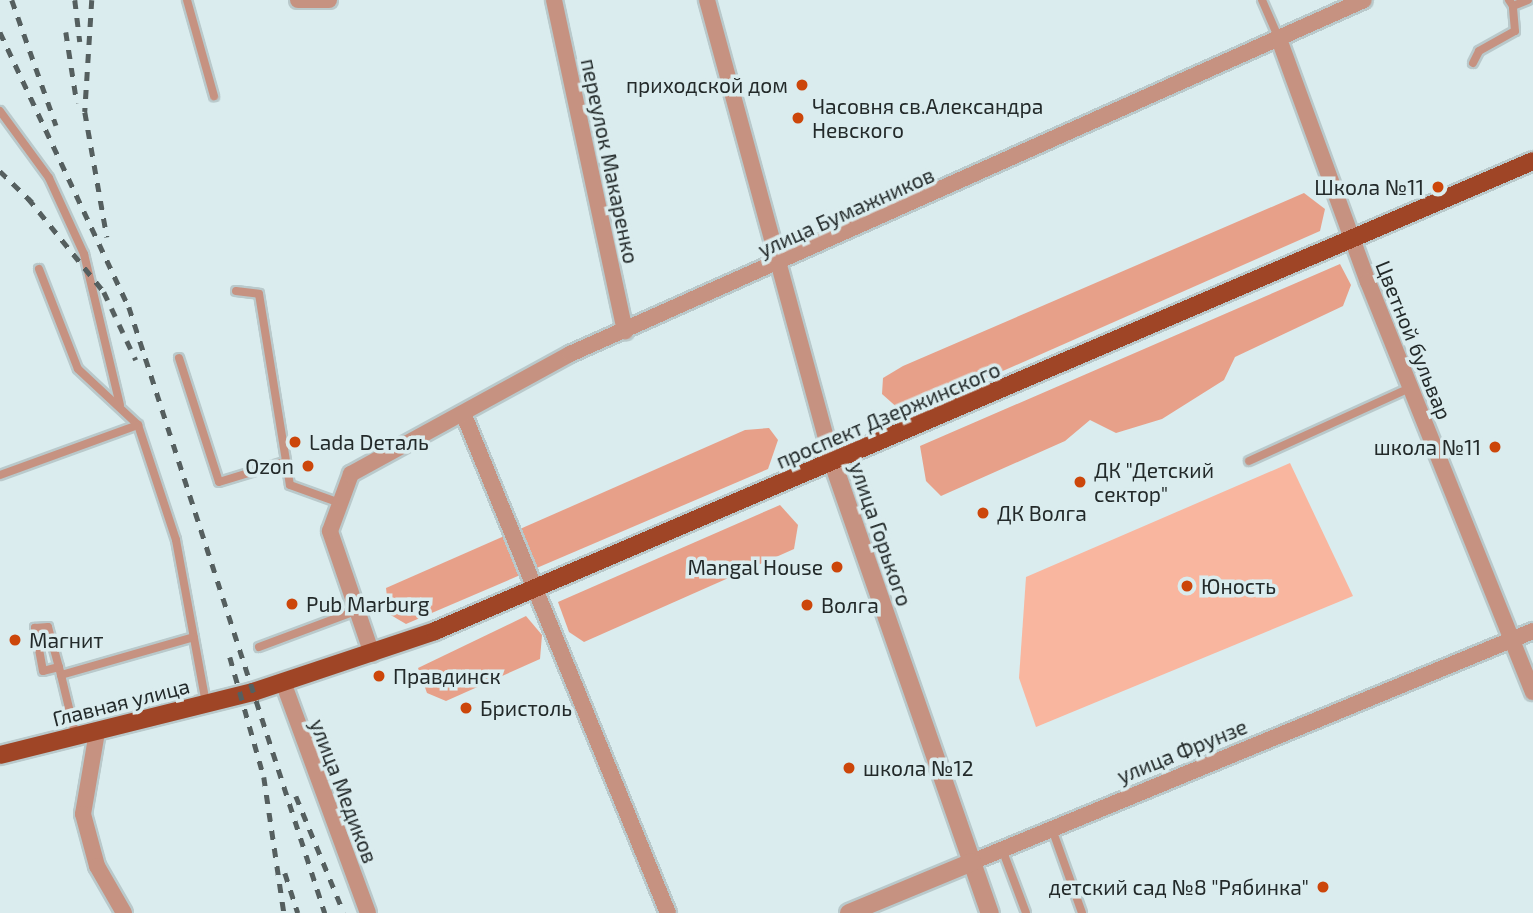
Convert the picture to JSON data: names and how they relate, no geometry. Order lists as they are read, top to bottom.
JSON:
{
  "streets": {
    "main road": ["проспект Дзержинского", "Главная улица"],
    "street": [
      "переулок Макаренко",
      "улица Бумажников",
      "Цветной бульвар",
      "улица Горького",
      "улица Фрунзе",
      "улица Медиков"
    ]
  },
  "crossings": [
    ["переулок Макаренко", "улица Бумажников"],
    ["улица Бумажников", "Цветной бульвар"],
    ["улица Бумажников", "улица Горького"],
    ["Цветной бульвар", "проспект Дзержинского"],
    ["Цветной бульвар", "улица Фрунзе"],
    ["проспект Дзержинского", "улица Горького"],
    ["проспект Дзержинского", "Главная улица"],
    ["проспект Дзержинского", "улица Медиков"],
    ["улица Горького", "улица Фрунзе"]
  ],
  "places": [
    "приходской дом",
    "Часовня св.Александра Невского",
    "Школа №11",
    "Lada Dеталь",
    "школа №11",
    "Ozon",
    "ДК \"Детский сектор\"",
    "ДК Волга",
    "Mangal House",
    "Юность",
    "Pub Marburg",
    "Волга",
    "Магнит",
    "Правдинск",
    "Бристоль",
    "школа №12",
    "детский сад №8 \"Рябинка\""
  ]
}
